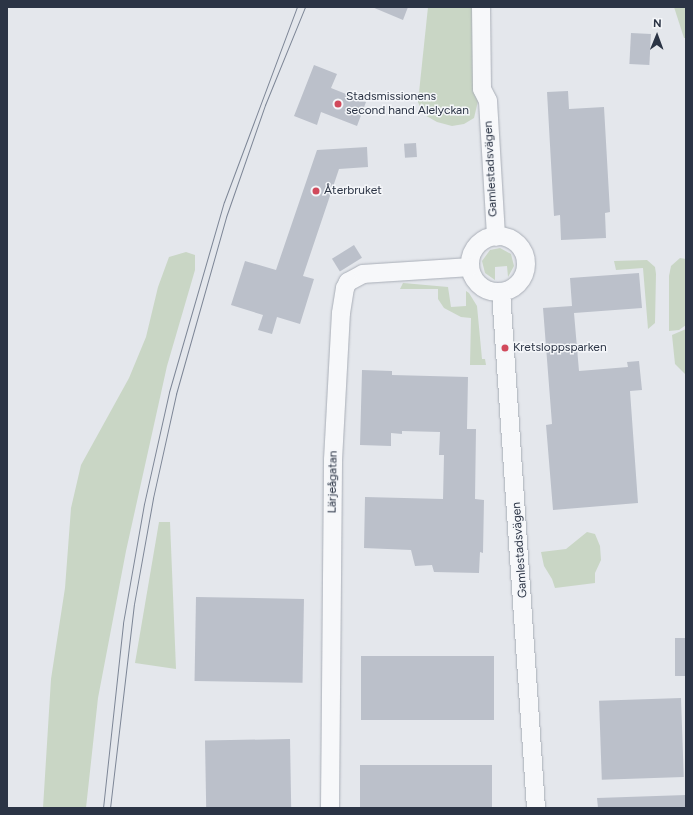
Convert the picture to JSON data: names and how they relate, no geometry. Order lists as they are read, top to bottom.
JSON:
{
  "streets": {
    "street": ["Gamlestadsvägen", "Lärjeågatan"]
  },
  "crossings": [
    ["Gamlestadsvägen", "Lärjeågatan"]
  ],
  "places": ["Stadsmissionens second hand Alelyckan", "Återbruket", "Kretsloppsparken"],
  "north": "top"
}
